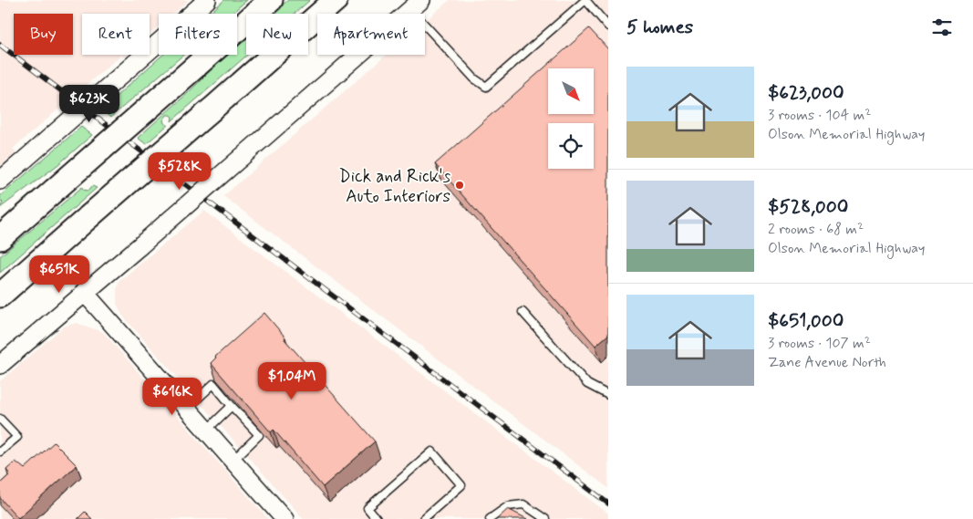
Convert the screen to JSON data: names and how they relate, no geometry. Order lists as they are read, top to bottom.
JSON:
{
  "places": ["Dick and Rick's Auto Interiors"],
  "north": "bottom right",
  "page": {
    "heading": "5 homes",
    "chip": [
      "Buy",
      "Rent",
      "Filters",
      "New",
      "Apartment"
    ],
    "list": [
      {
        "name": "$623,000",
        "note": "3 rooms · 104 m² · Olson Memorial Highway"
      },
      {
        "name": "$528,000",
        "note": "2 rooms · 68 m² · Olson Memorial Highway"
      },
      {
        "name": "$651,000",
        "note": "3 rooms · 107 m² · Zane Avenue North"
      }
    ],
    "price": [
      "$623K",
      "$528K",
      "$651K",
      "$1.04M",
      "$616K"
    ]
  }
}
